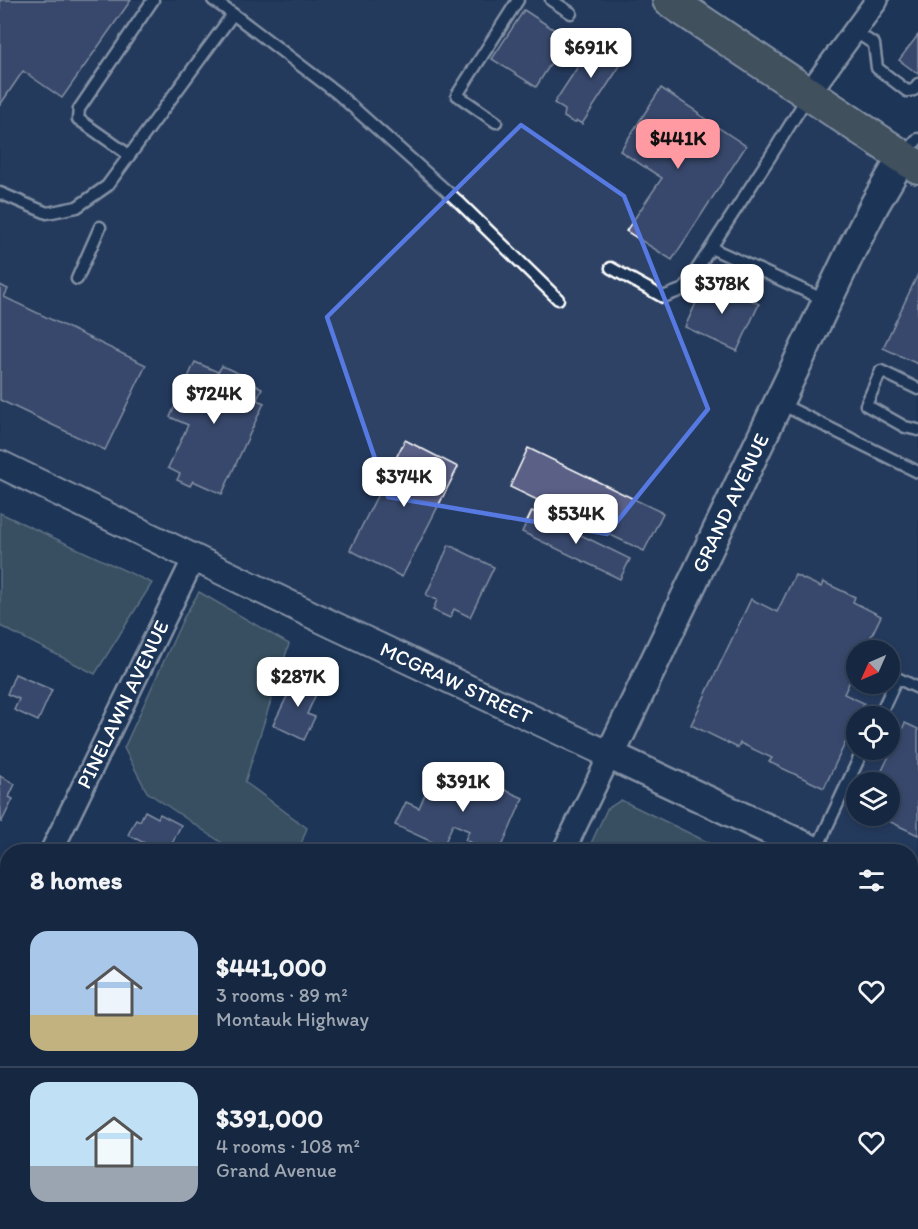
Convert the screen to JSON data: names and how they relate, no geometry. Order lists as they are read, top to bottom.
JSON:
{
  "streets": {
    "main road": ["GRAND AVENUE", "MCGRAW STREET"],
    "street": ["PINELAWN AVENUE"]
  },
  "crossings": [
    ["GRAND AVENUE", "MCGRAW STREET"],
    ["MCGRAW STREET", "PINELAWN AVENUE"]
  ],
  "north": "bottom left",
  "page": {
    "price": [
      "$691K",
      "$441K",
      "$378K",
      "$724K",
      "$374K",
      "$534K",
      "$287K",
      "$391K"
    ],
    "heading": "8 homes",
    "list": [
      {
        "name": "$441,000",
        "note": "3 rooms · 89 m² · Montauk Highway"
      },
      {
        "name": "$391,000",
        "note": "4 rooms · 108 m² · Grand Avenue"
      }
    ]
  }
}
